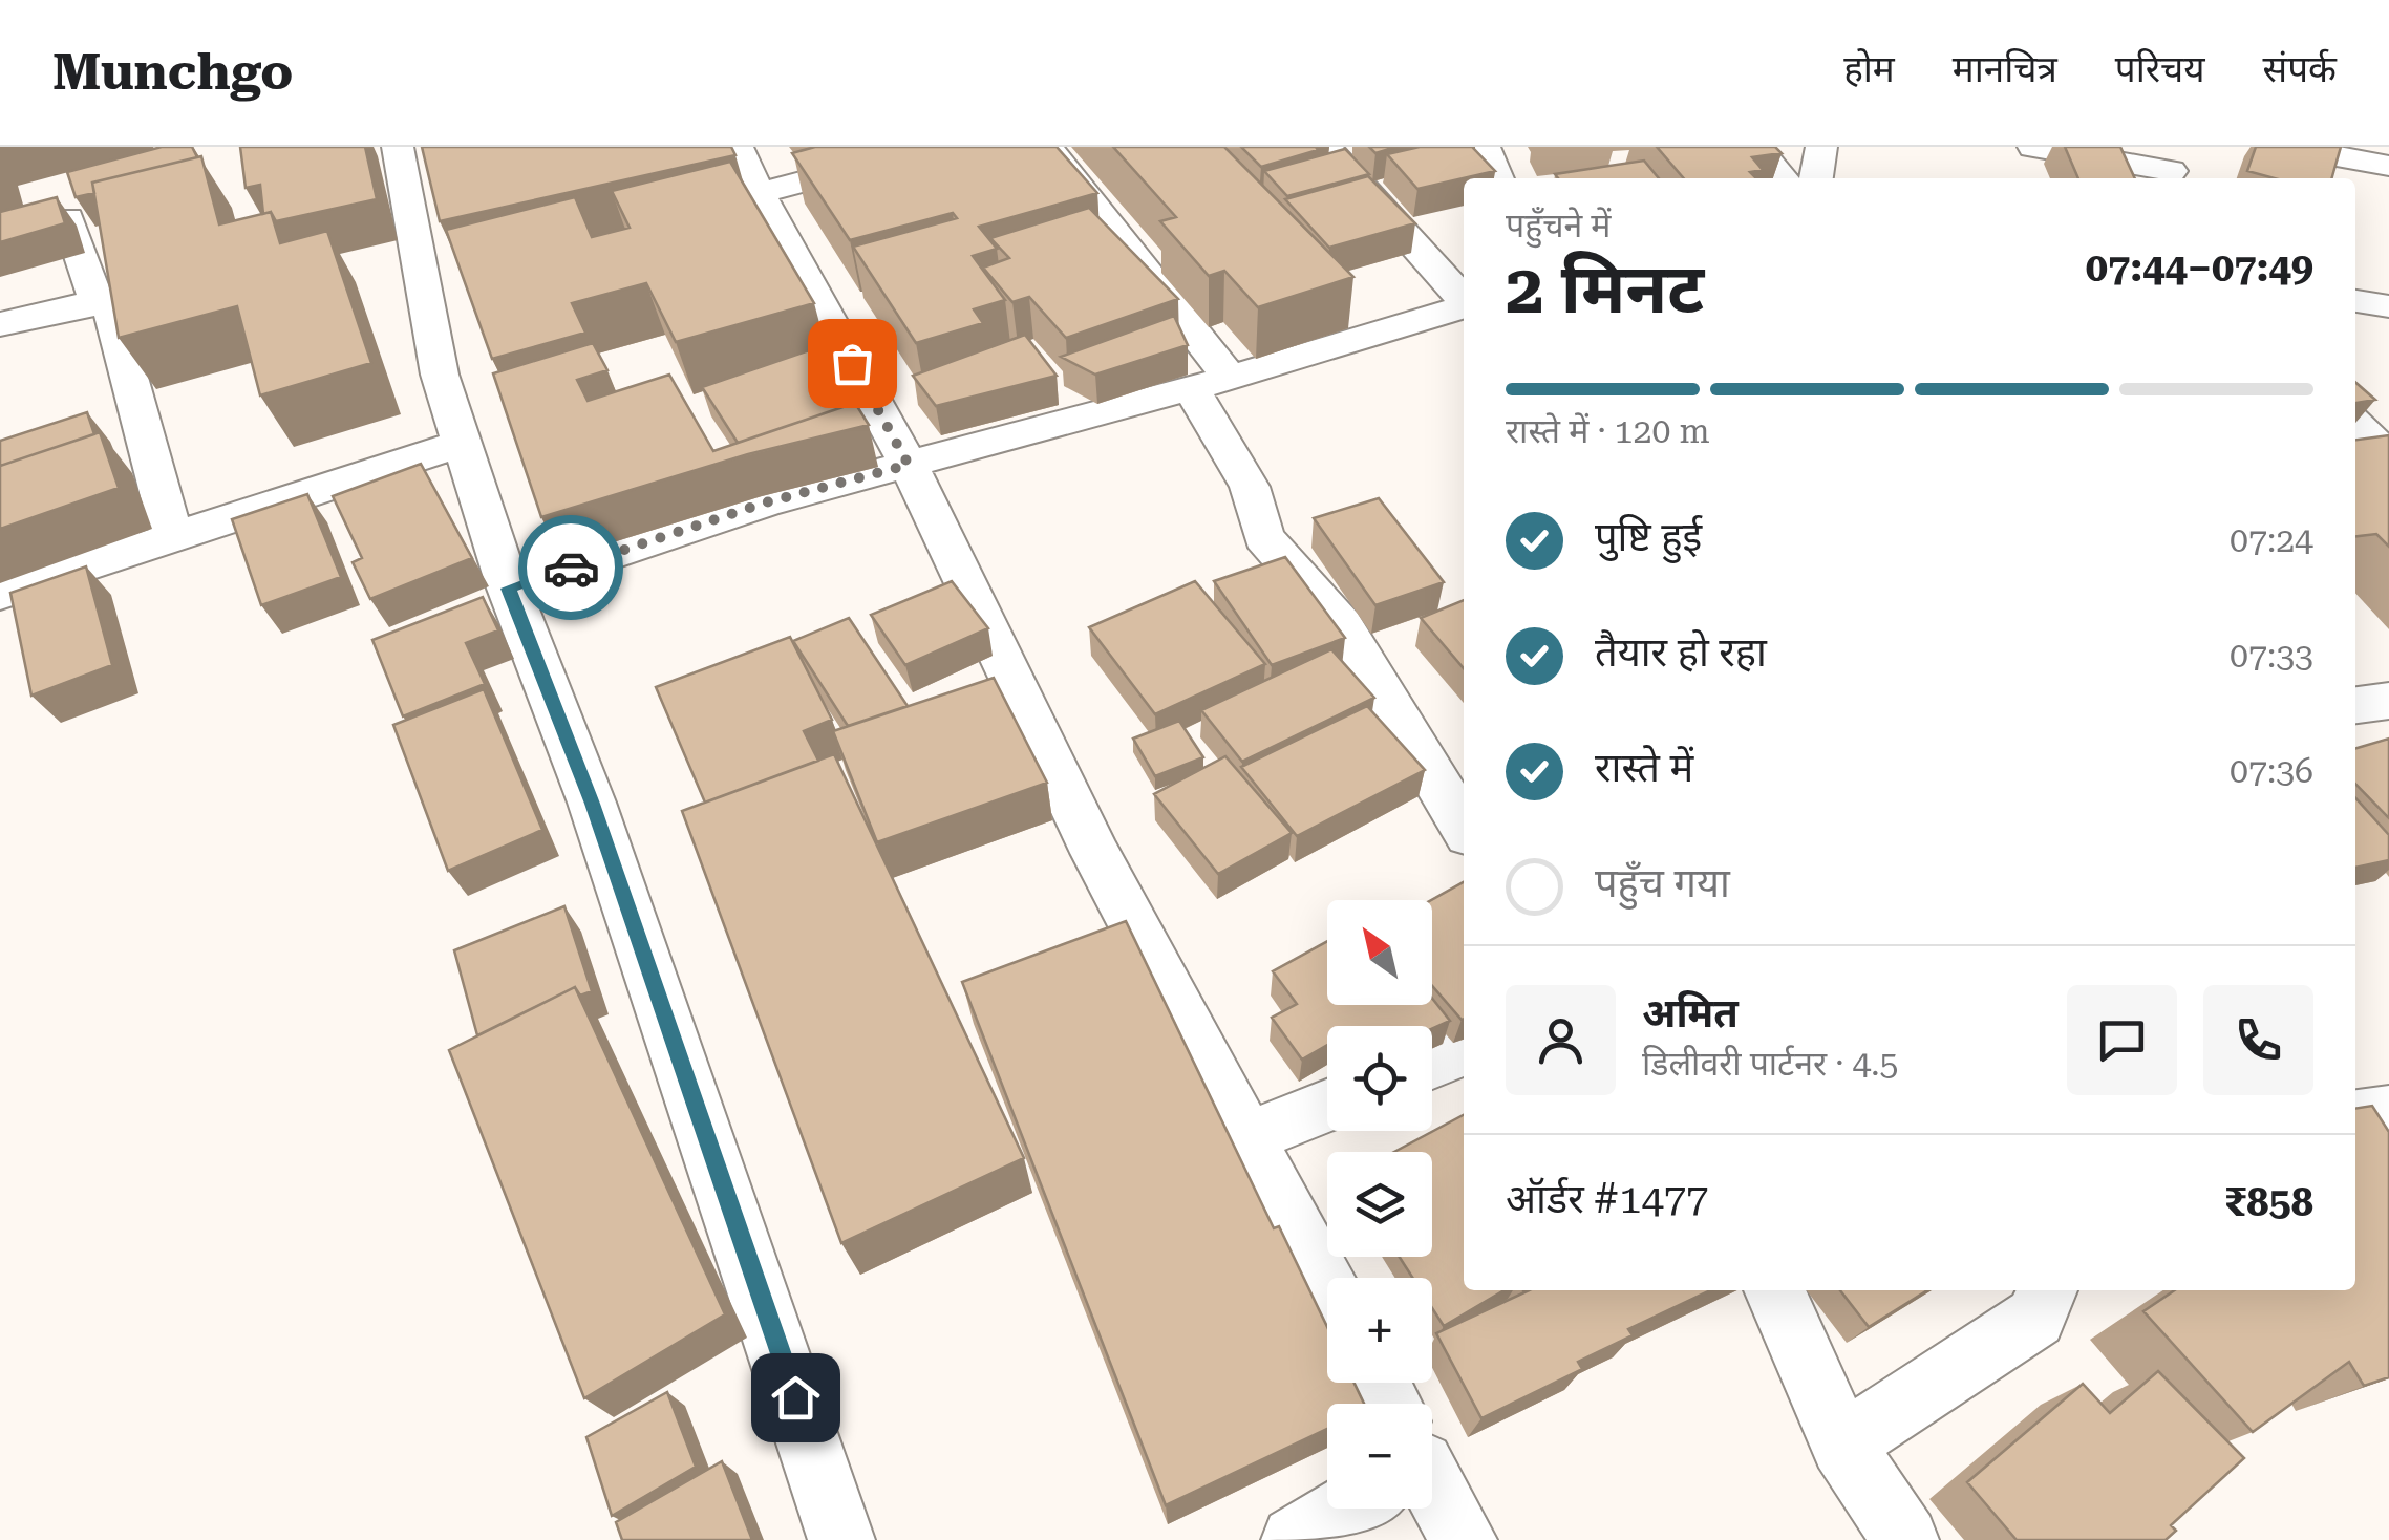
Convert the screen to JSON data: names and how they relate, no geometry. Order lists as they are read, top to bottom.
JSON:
{
  "north": "top left",
  "page": {
    "header": "Munchgo",
    "nav": [
      "होम",
      "मानचित्र",
      "परिचय",
      "संपर्क"
    ],
    "heading": ["2 मिनट", "पहुँचने में", "07:44–07:49"],
    "panel": [
      "अमित",
      "डिलीवरी पार्टनर · 4.5",
      "ऑर्डर #1477",
      "₹858"
    ],
    "bar": "रास्ते में · 120 m",
    "list": [
      ["पुष्टि हुई", "07:24"],
      ["तैयार हो रहा", "07:33"],
      ["रास्ते में", "07:36"],
      "पहुँच गया"
    ],
    "map_buttons": ["+", "−"]
  }
}
